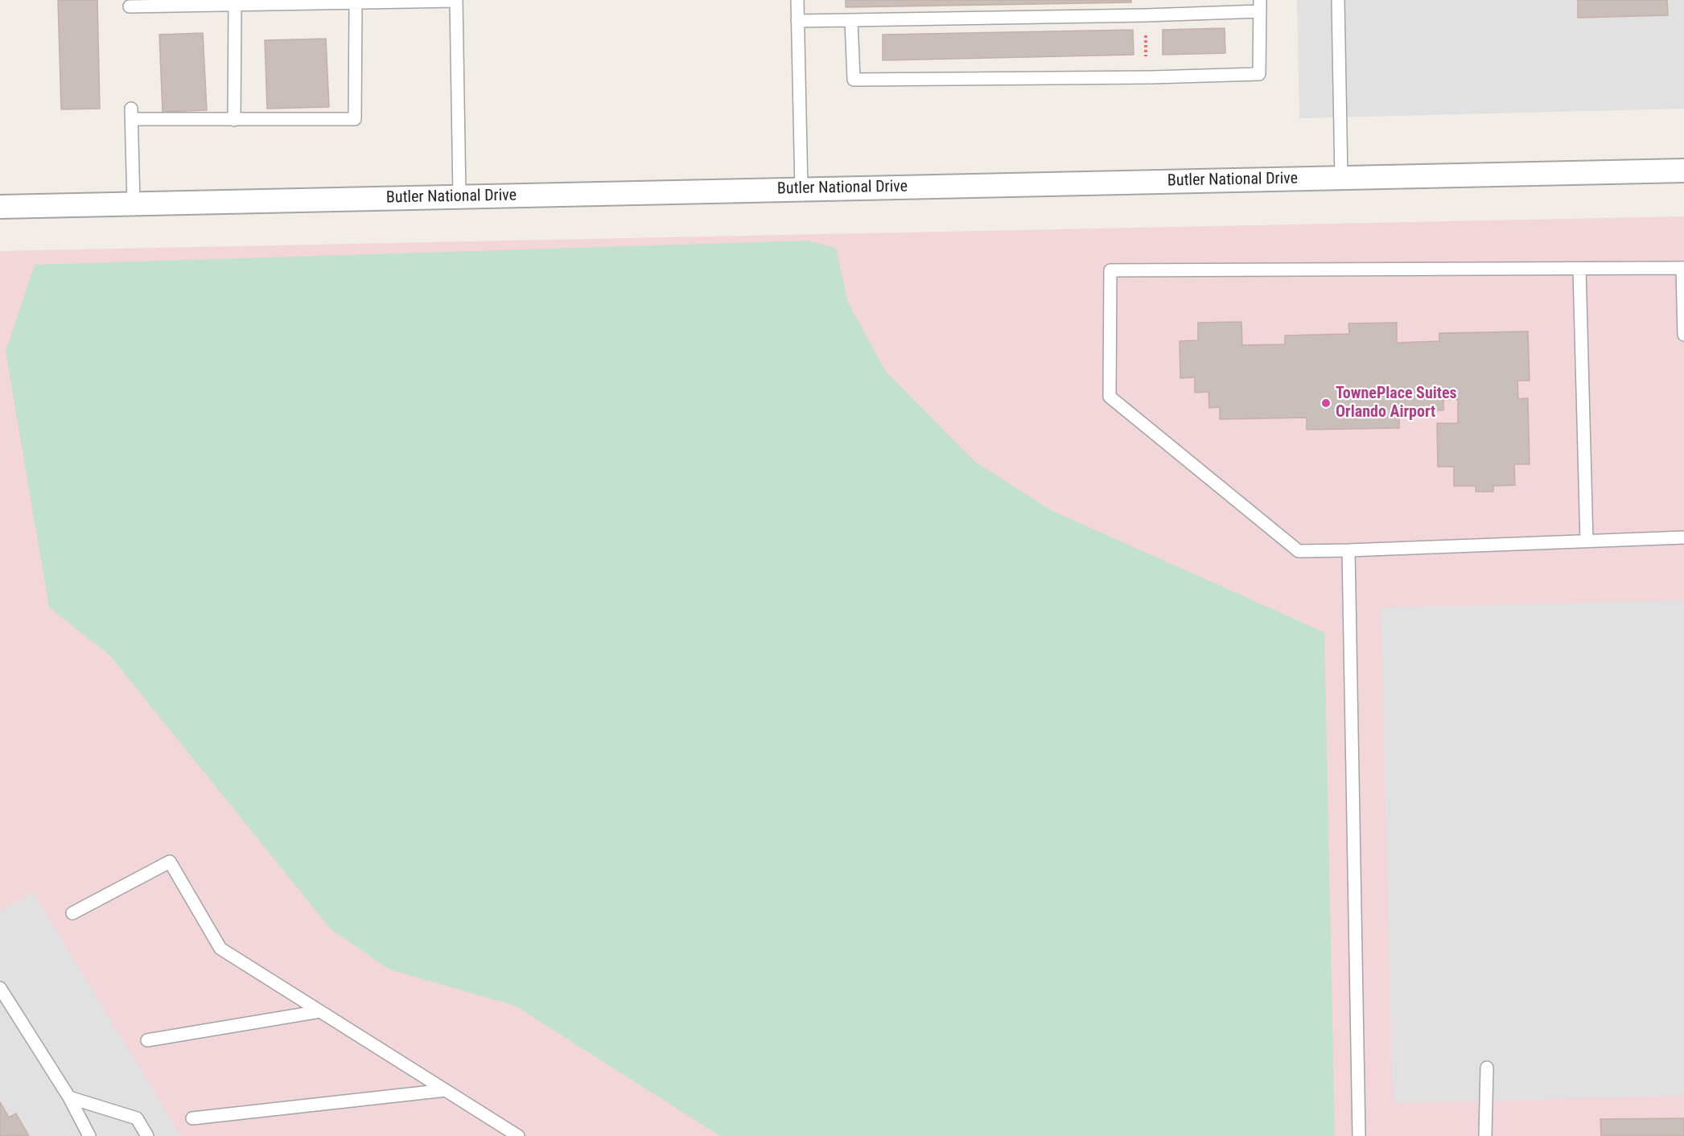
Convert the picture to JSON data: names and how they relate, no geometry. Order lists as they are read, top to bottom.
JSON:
{
  "streets": {
    "street": ["Butler National Drive"]
  },
  "places": ["TownePlace Suites Orlando Airport"]
}
